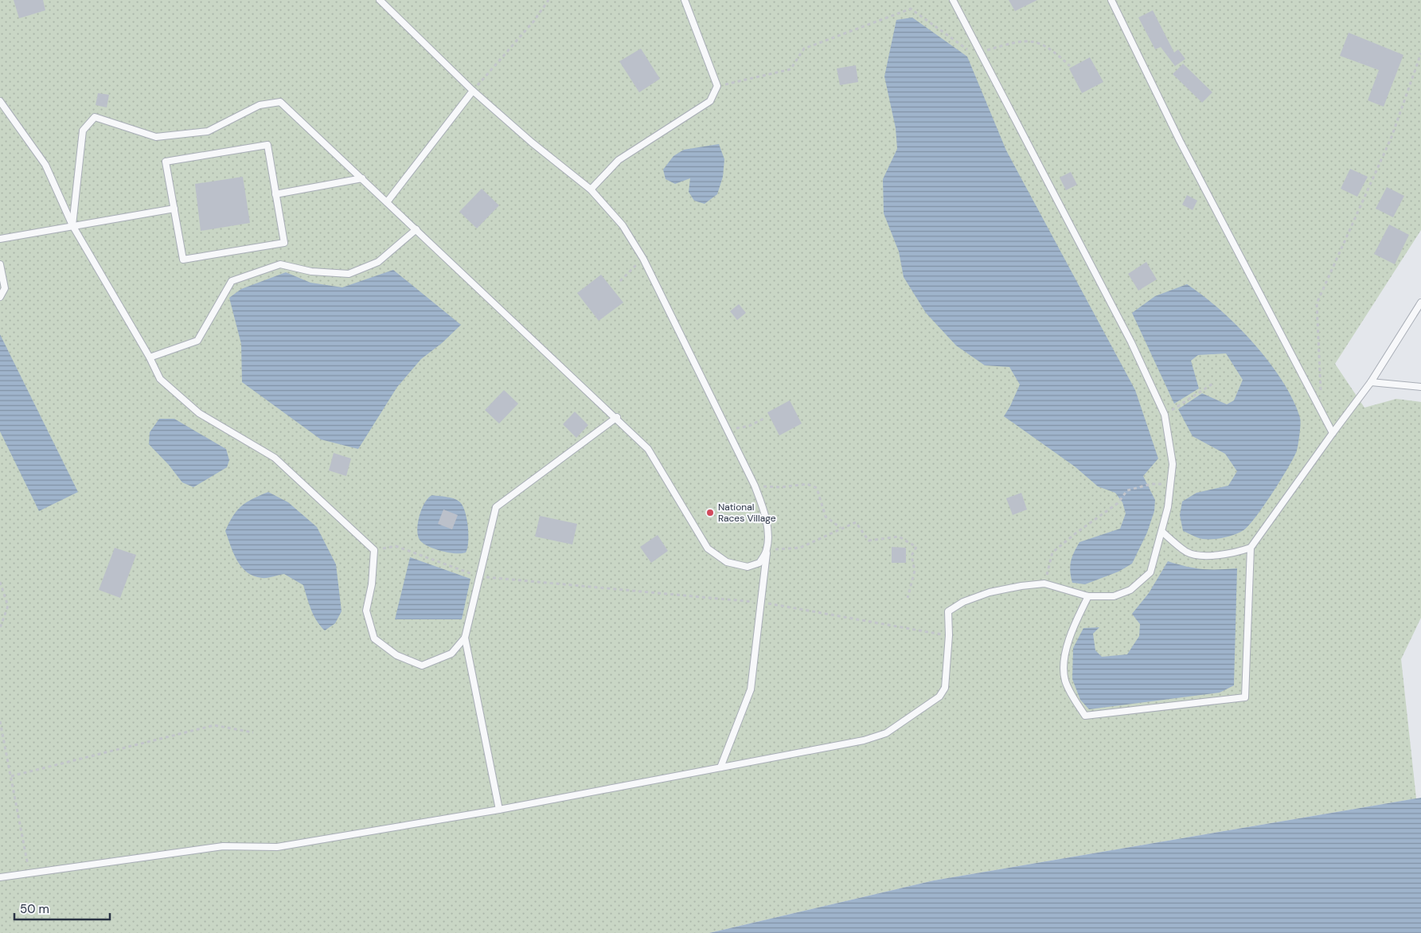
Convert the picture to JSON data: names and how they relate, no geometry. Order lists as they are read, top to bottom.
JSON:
{
  "places": ["National Races Village"],
  "scale_bar": "50 m"
}
